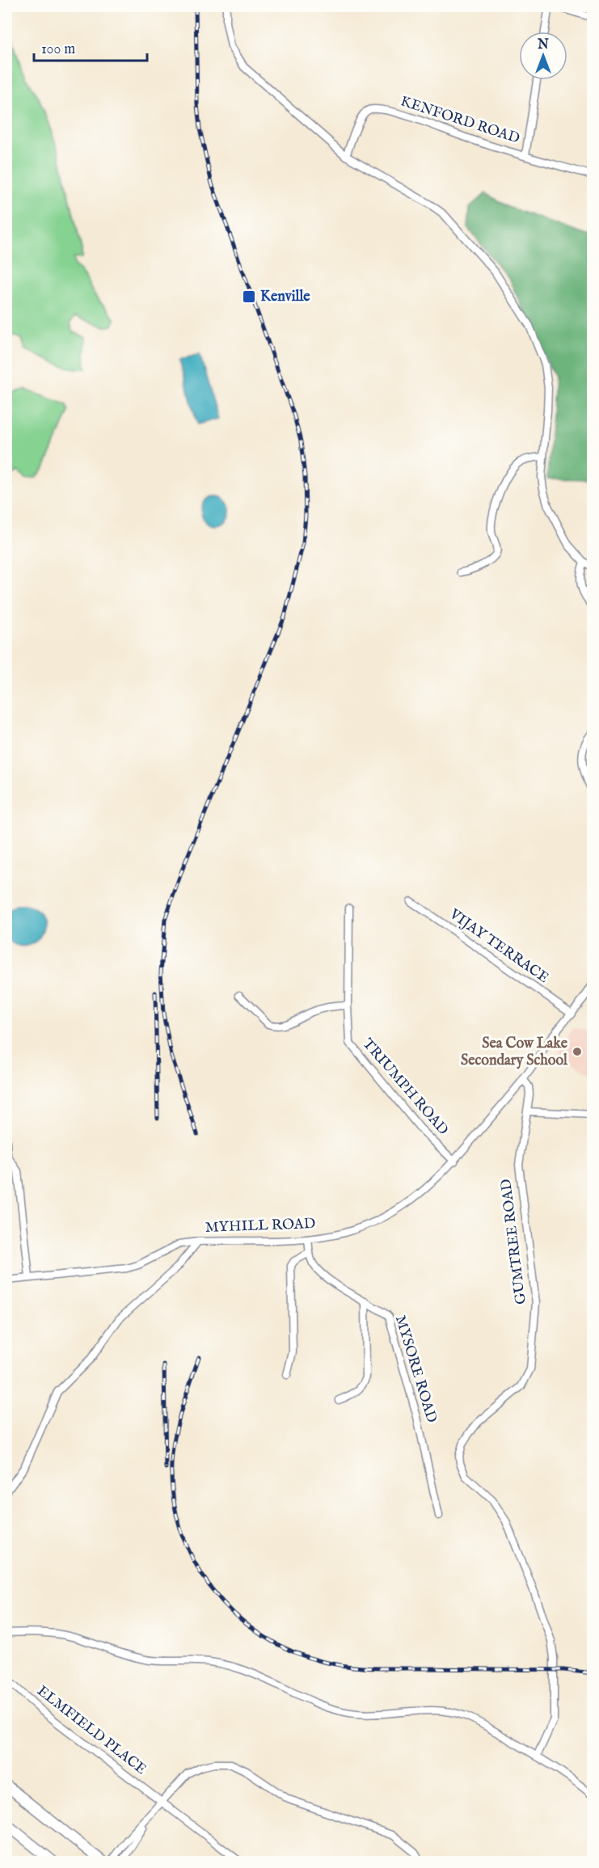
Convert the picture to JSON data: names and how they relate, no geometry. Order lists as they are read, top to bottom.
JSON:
{
  "streets": {
    "street": [
      "KENFORD ROAD",
      "VIJAY TERRACE",
      "TRIUMPH ROAD",
      "MYHILL ROAD",
      "GUMTREE ROAD",
      "MYSORE ROAD",
      "ELMFIELD PLACE"
    ]
  },
  "crossings": [
    ["TRIUMPH ROAD", "MYHILL ROAD"],
    ["MYHILL ROAD", "GUMTREE ROAD"],
    ["MYHILL ROAD", "MYSORE ROAD"]
  ],
  "places": {
    "transit": ["Kenville"],
    "other": ["Sea Cow Lake Secondary School"]
  },
  "scale_bar": "100 m",
  "north": "top"
}
